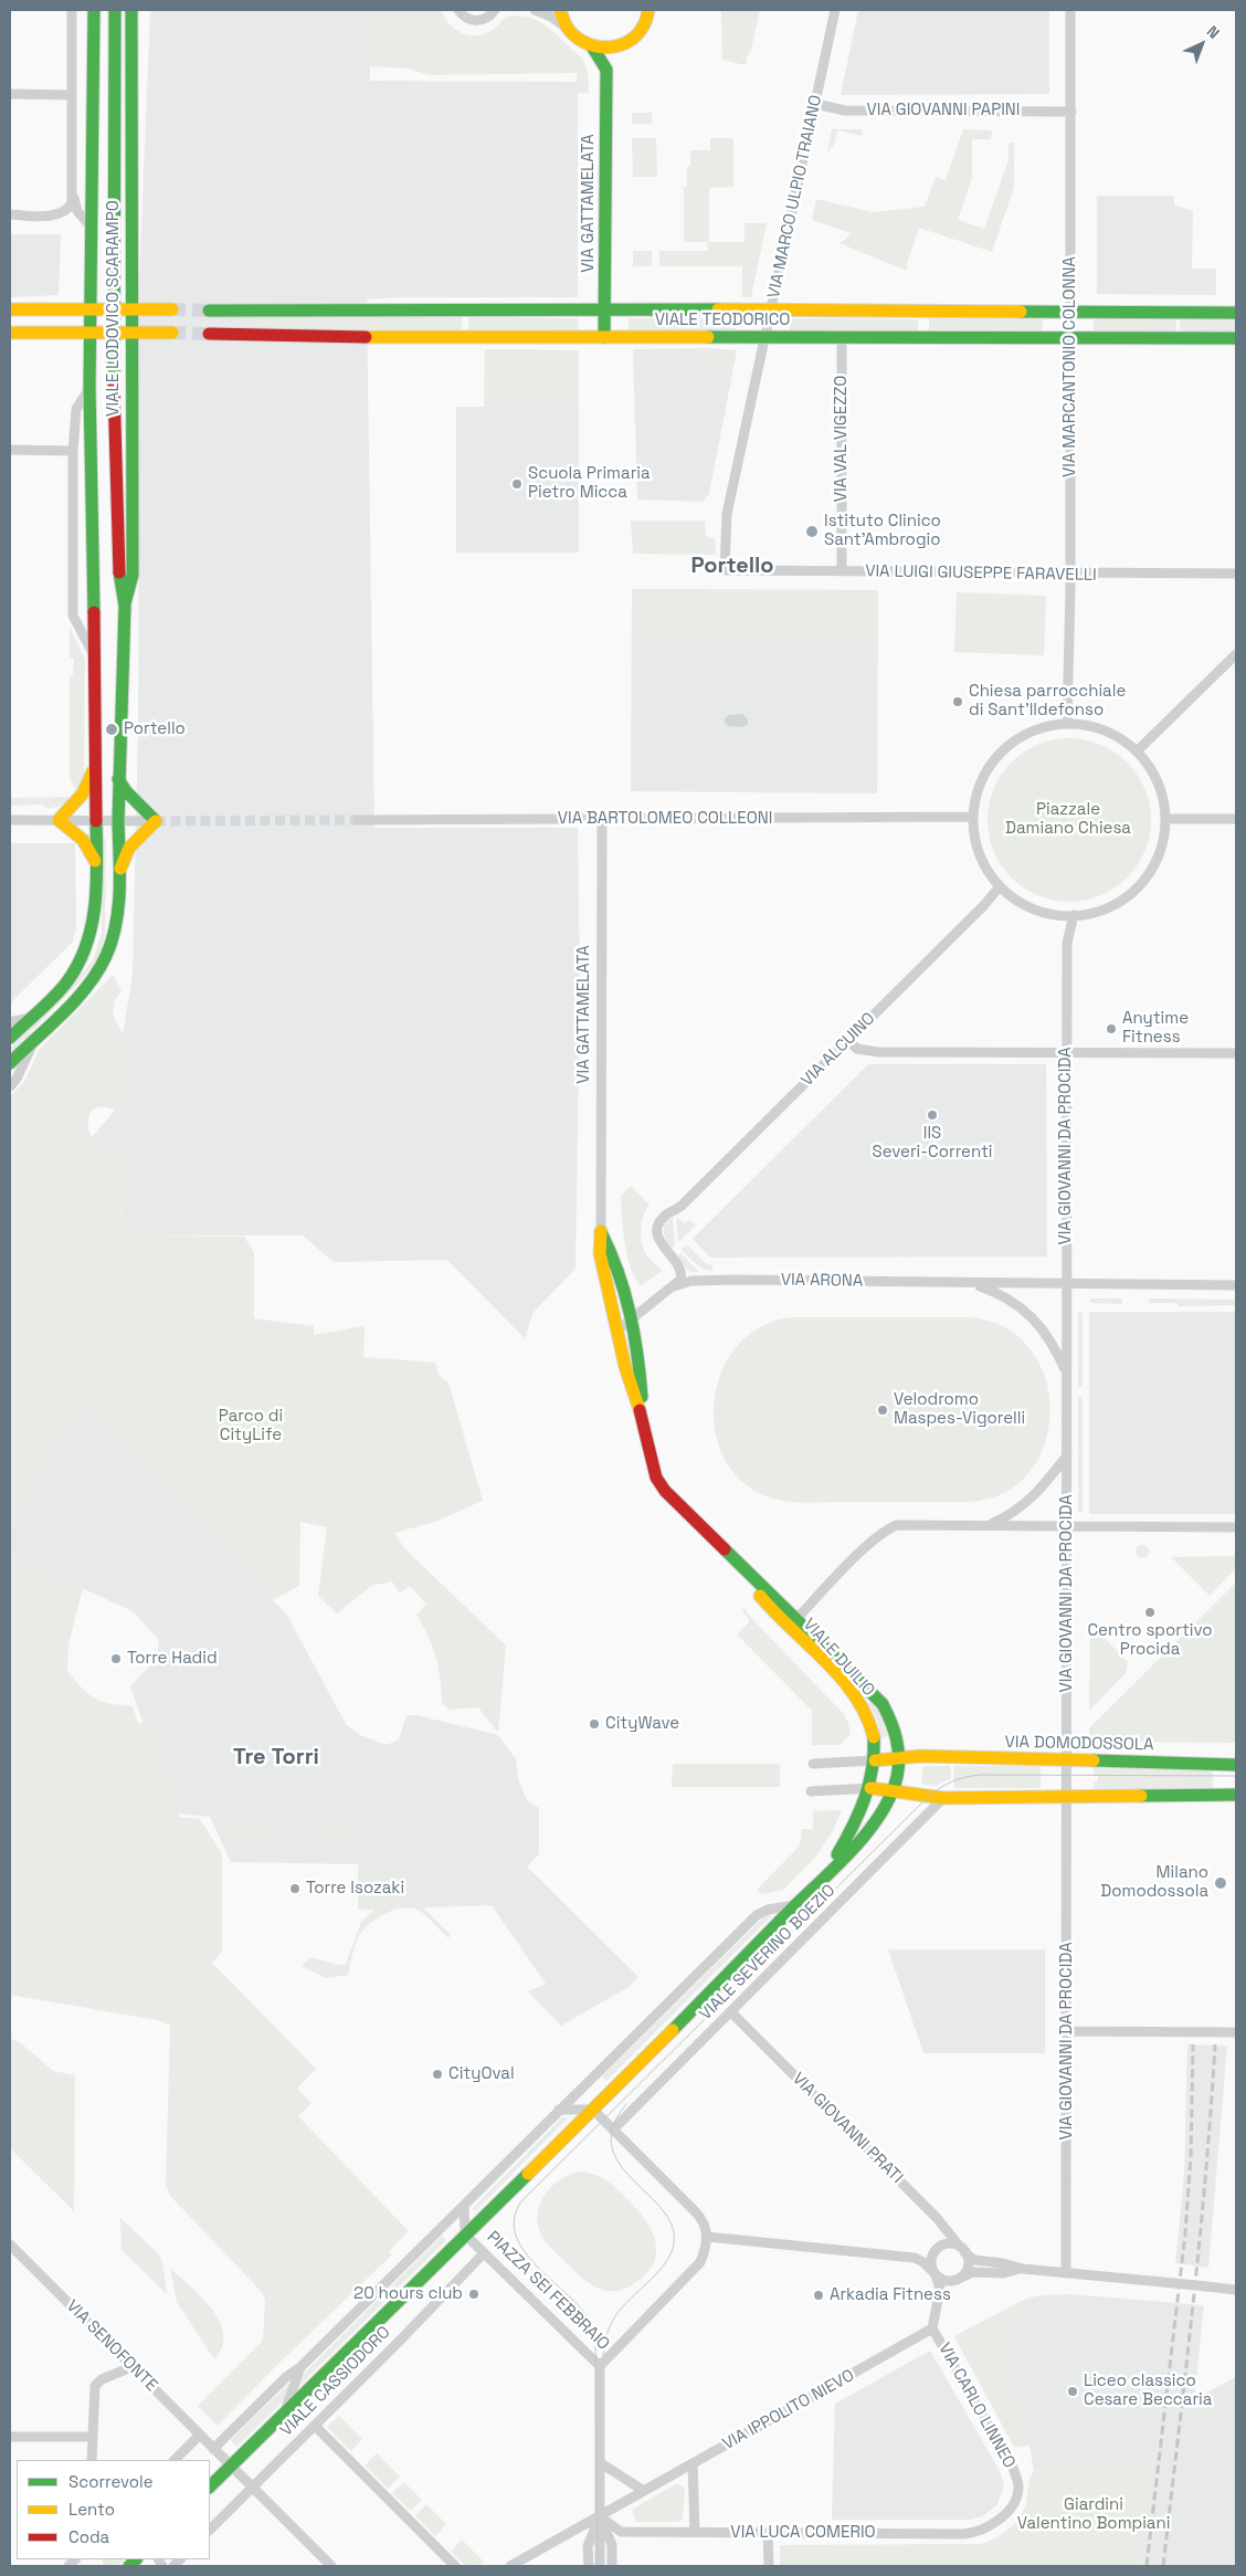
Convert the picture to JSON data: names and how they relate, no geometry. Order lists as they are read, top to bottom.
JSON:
{
  "streets": {
    "street": [
      "VIA GIOVANNI PAPINI",
      "VIA MARCO ULPIO TRAIANO",
      "VIA GATTAMELATA",
      "VIALE LODOVICO SCARAMPO",
      "VIALE TEODORICO",
      "VIA MARCANTONIO COLONNA",
      "VIA VAL VIGEZZO",
      "VIA LUIGI GIUSEPPE FARAVELLI",
      "VIA BARTOLOMEO COLLEONI",
      "VIA ALCUINO",
      "VIA GIOVANNI DA PROCIDA",
      "VIA ARONA",
      "VIALE DUILIO",
      "VIA DOMODOSSOLA",
      "VIALE SEVERINO BOEZIO",
      "VIA GIOVANNI PRATI",
      "PIAZZA SEI FEBBRAIO",
      "VIA SENOFONTE",
      "VIALE CASSIODORO",
      "VIA CARLO LINNEO",
      "VIA IPPOLITO NIEVO",
      "VIA LUCA COMERIO"
    ]
  },
  "crossings": [
    ["VIA GIOVANNI PAPINI", "VIA MARCO ULPIO TRAIANO"],
    ["VIA GIOVANNI PAPINI", "VIA MARCANTONIO COLONNA"],
    ["VIA MARCO ULPIO TRAIANO", "VIALE TEODORICO"],
    ["VIA MARCO ULPIO TRAIANO", "VIA LUIGI GIUSEPPE FARAVELLI"],
    ["VIA GATTAMELATA", "VIALE TEODORICO"],
    ["VIA GATTAMELATA", "VIA BARTOLOMEO COLLEONI"],
    ["VIA GATTAMELATA", "VIALE DUILIO"],
    ["VIALE TEODORICO", "VIA MARCANTONIO COLONNA"],
    ["VIALE TEODORICO", "VIA VAL VIGEZZO"],
    ["VIA MARCANTONIO COLONNA", "VIA LUIGI GIUSEPPE FARAVELLI"],
    ["VIA MARCANTONIO COLONNA", "VIA BARTOLOMEO COLLEONI"],
    ["VIA MARCANTONIO COLONNA", "VIA ALCUINO"],
    ["VIA MARCANTONIO COLONNA", "VIA GIOVANNI DA PROCIDA"],
    ["VIA VAL VIGEZZO", "VIA LUIGI GIUSEPPE FARAVELLI"],
    ["VIA BARTOLOMEO COLLEONI", "VIA ALCUINO"],
    ["VIA BARTOLOMEO COLLEONI", "VIA GIOVANNI DA PROCIDA"],
    ["VIA ALCUINO", "VIA GIOVANNI DA PROCIDA"],
    ["VIA ALCUINO", "VIA ARONA"],
    ["VIA GIOVANNI DA PROCIDA", "VIA ARONA"],
    ["VIA GIOVANNI DA PROCIDA", "VIA DOMODOSSOLA"],
    ["VIALE DUILIO", "VIA DOMODOSSOLA"],
    ["VIALE DUILIO", "VIALE SEVERINO BOEZIO"],
    ["VIA DOMODOSSOLA", "VIALE SEVERINO BOEZIO"],
    ["VIALE SEVERINO BOEZIO", "VIA GIOVANNI PRATI"],
    ["VIALE SEVERINO BOEZIO", "PIAZZA SEI FEBBRAIO"],
    ["PIAZZA SEI FEBBRAIO", "VIALE CASSIODORO"],
    ["VIA SENOFONTE", "VIALE CASSIODORO"],
    ["VIA CARLO LINNEO", "VIA IPPOLITO NIEVO"],
    ["VIA CARLO LINNEO", "VIA LUCA COMERIO"],
    ["VIA IPPOLITO NIEVO", "VIA LUCA COMERIO"]
  ],
  "districts": ["Portello", "Tre Torri"],
  "parks": ["Piazzale Damiano Chiesa", "Parco di CityLife", "Giardini Valentino Bompiani"],
  "places": [
    "Scuola Primaria Pietro Micca",
    "Istituto Clinico Sant'Ambrogio",
    "Chiesa parrocchiale di Sant'Ildefonso",
    "Portello",
    "Anytime Fitness",
    "IIS Severi-Correnti",
    "Velodromo Maspes-Vigorelli",
    "Centro sportivo Procida",
    "Torre Hadid",
    "CityWave",
    "Milano Domodossola",
    "Torre Isozaki",
    "CityOval",
    "20 hours club",
    "Arkadia Fitness",
    "Liceo classico Cesare Beccaria"
  ],
  "legend": ["Scorrevole", "Lento", "Coda"],
  "north": "top right"
}
